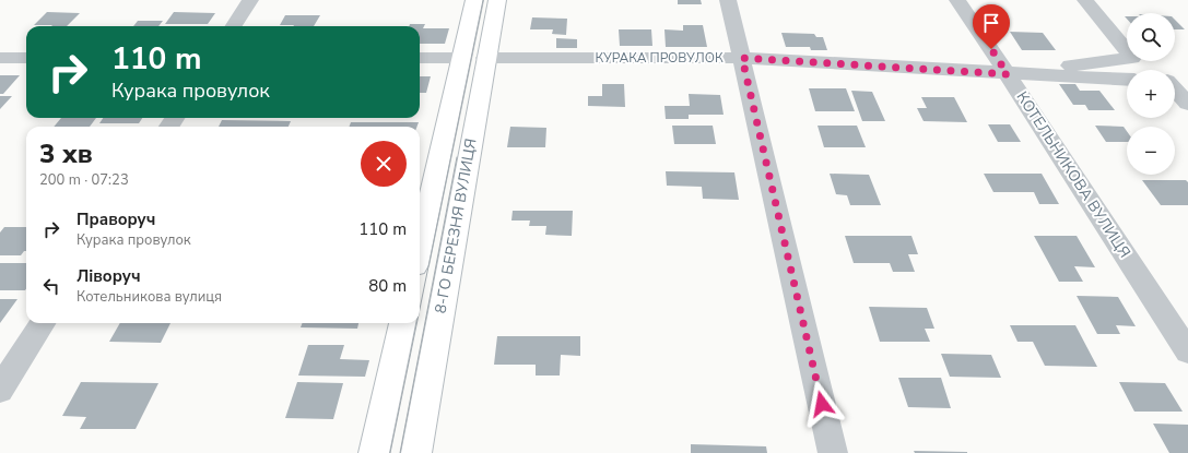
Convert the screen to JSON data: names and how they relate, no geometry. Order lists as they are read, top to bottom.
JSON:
{
  "streets": {
    "main road": ["КУРАКА ПРОВУЛОК", "8-ГО БЕРЕЗНЯ ВУЛИЦЯ"],
    "street": ["КОТЕЛЬНИКОВА ВУЛИЦЯ"]
  },
  "crossings": [
    ["КУРАКА ПРОВУЛОК", "КОТЕЛЬНИКОВА ВУЛИЦЯ"],
    ["КУРАКА ПРОВУЛОК", "8-ГО БЕРЕЗНЯ ВУЛИЦЯ"]
  ],
  "page": {
    "map_buttons": ["+", "−"],
    "turn": ["110 m", "Курака провулок"],
    "heading": ["3 хв", "200 m · 07:23"],
    "list": [
      {
        "name": "Праворуч",
        "note": "Курака провулок",
        "value": "110 m"
      },
      {
        "name": "Ліворуч",
        "note": "Котельникова вулиця",
        "value": "80 m"
      }
    ]
  }
}
